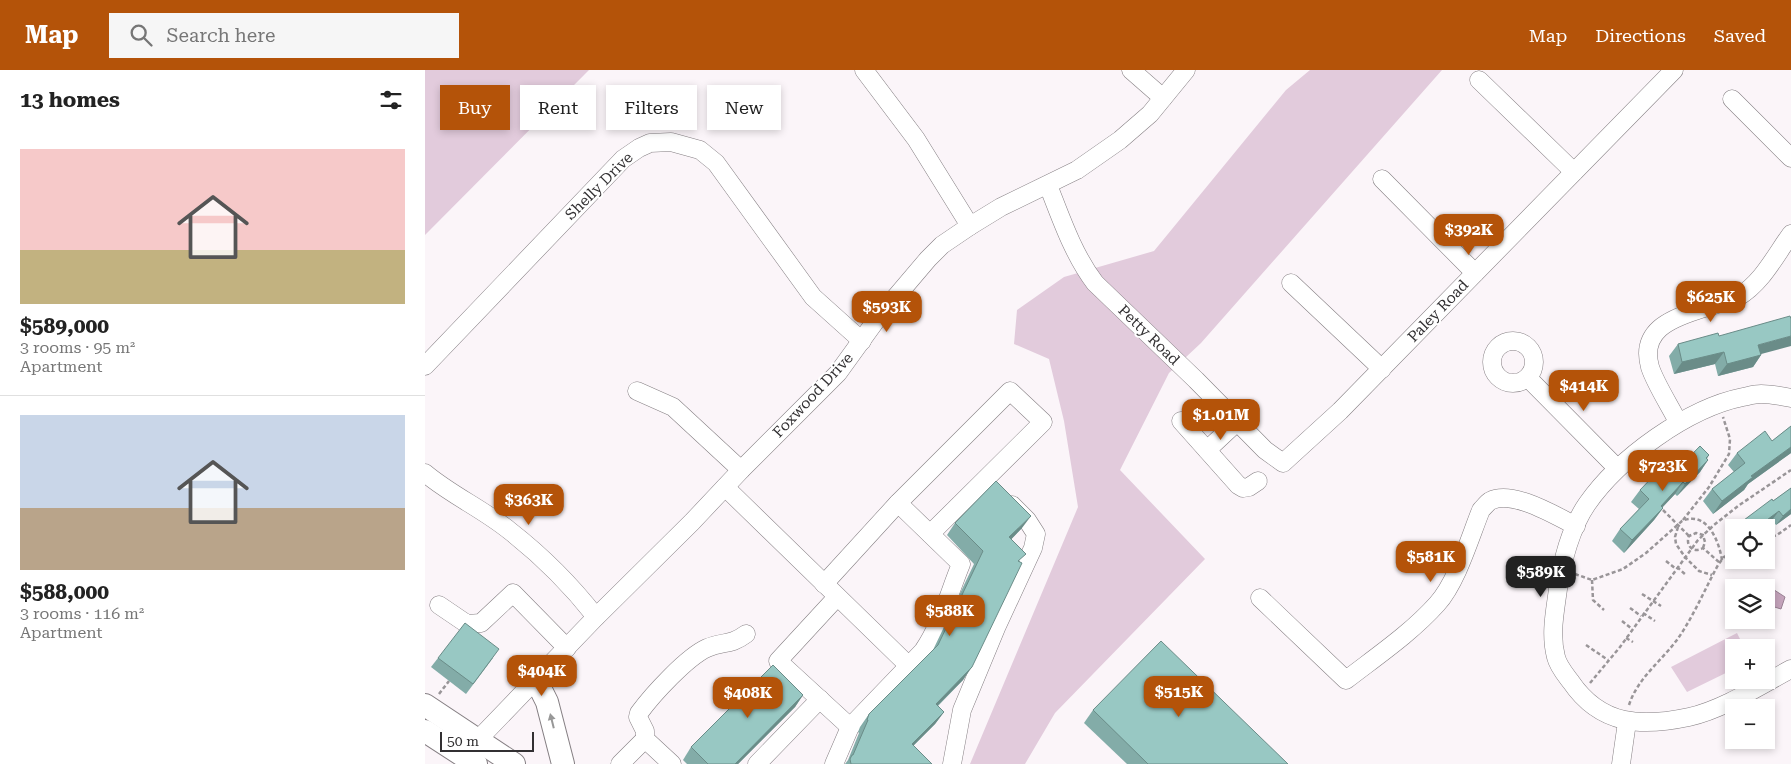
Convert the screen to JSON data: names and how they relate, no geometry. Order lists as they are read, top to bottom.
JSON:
{
  "streets": {
    "street": [
      "Shelly Drive",
      "Paley Road",
      "Petty Road",
      "Foxwood Drive"
    ]
  },
  "crossings": [
    ["Shelly Drive", "Foxwood Drive"],
    ["Paley Road", "Petty Road"],
    ["Petty Road", "Foxwood Drive"]
  ],
  "scale_bar": "50 m",
  "page": {
    "header": "Map",
    "search": "Search here",
    "nav": ["Map", "Directions", "Saved"],
    "heading": "13 homes",
    "chip": [
      "Buy",
      "Rent",
      "Filters",
      "New"
    ],
    "list": [
      {
        "name": "$589,000",
        "note": "3 rooms · 95 m² · Apartment"
      },
      {
        "name": "$588,000",
        "note": "3 rooms · 116 m² · Apartment"
      }
    ],
    "price": [
      "$392K",
      "$625K",
      "$593K",
      "$414K",
      "$1.01M",
      "$723K",
      "$363K",
      "$581K",
      "$589K",
      "$588K",
      "$404K",
      "$515K",
      "$408K"
    ],
    "map_buttons": ["+", "−"],
    "scale": "50 m"
  }
}
